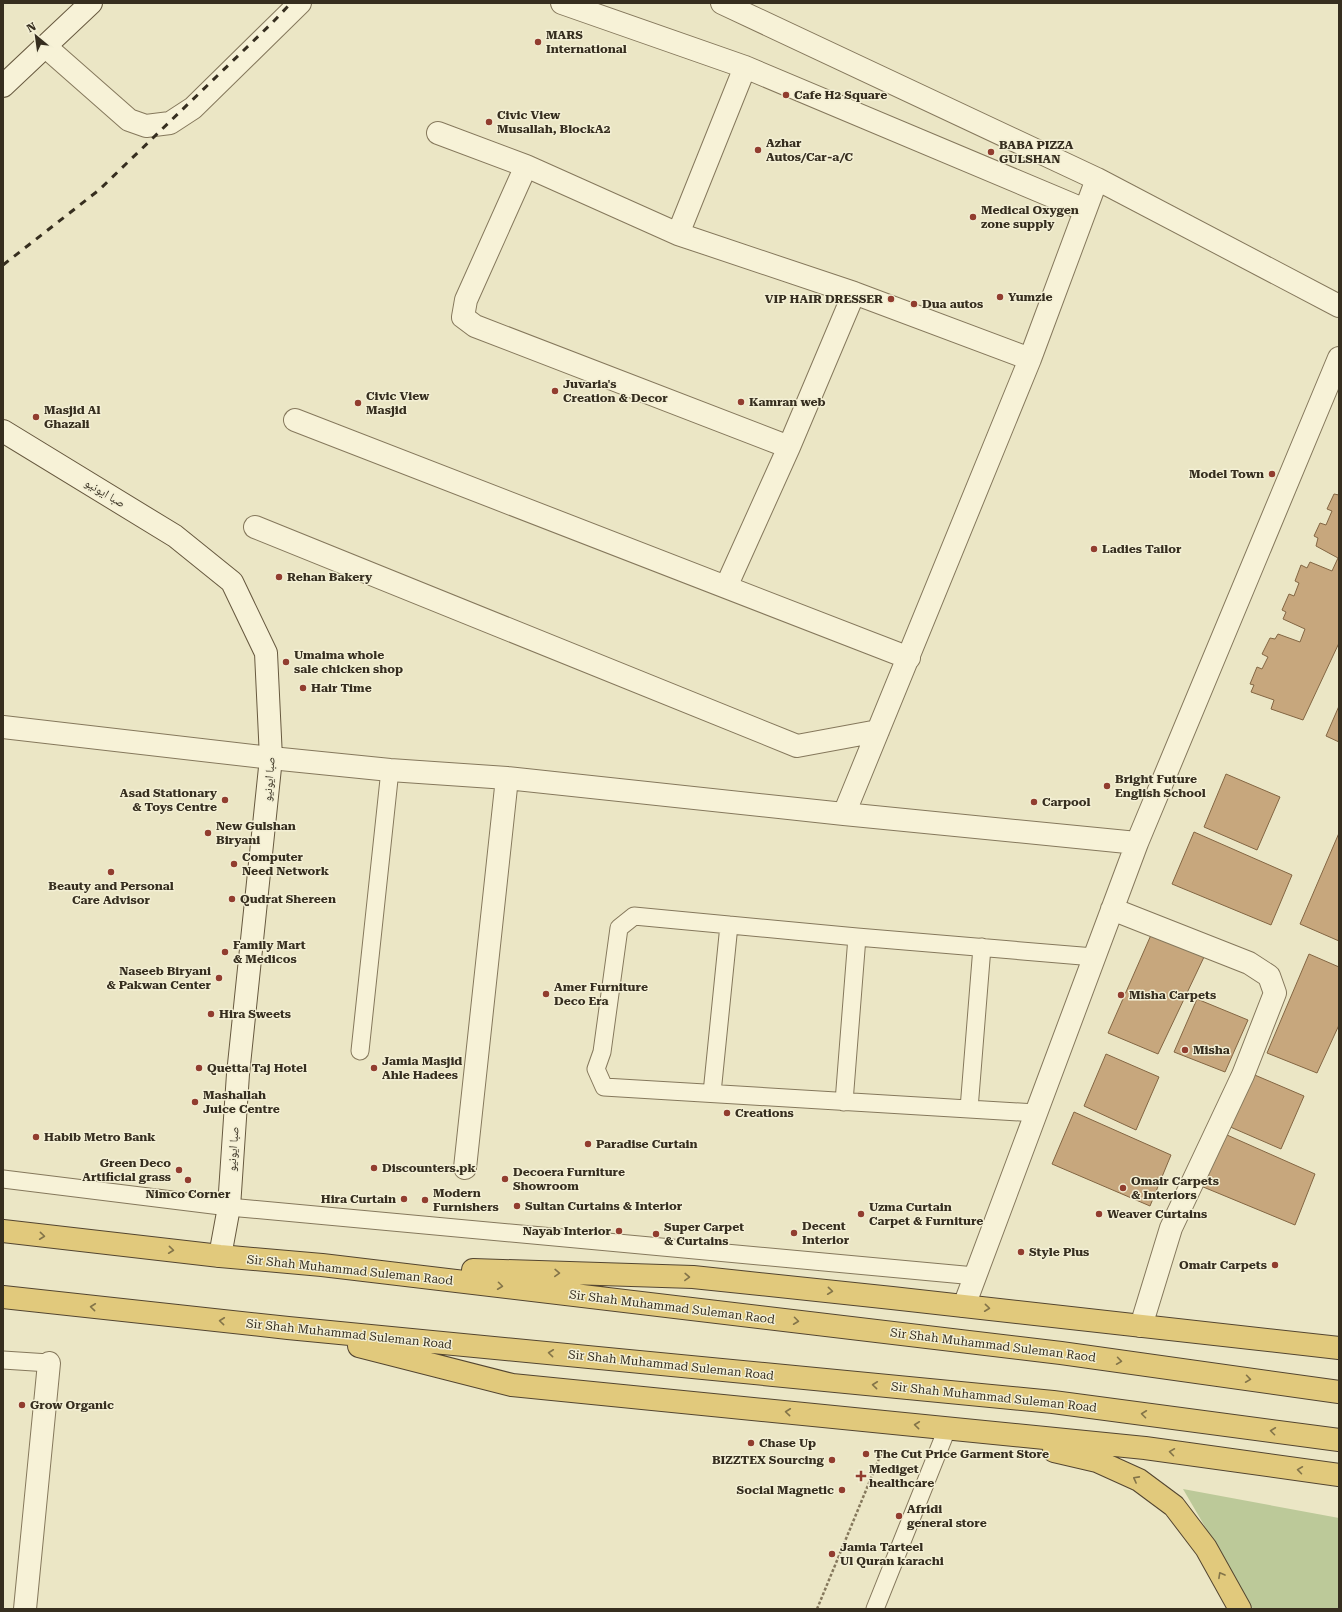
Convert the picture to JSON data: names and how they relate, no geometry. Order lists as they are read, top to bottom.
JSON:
{
  "streets": {
    "highway": ["Sir Shah Muhammad Suleman Raod", "Sir Shah Muhammad Suleman Road"],
    "street": ["صبا ایونیو"]
  },
  "crossings": [
    ["صبا ایونیو", "Sir Shah Muhammad Suleman Raod"]
  ],
  "places": {
    "other": [
      "MARS International",
      "Cafe H2 Square",
      "Civic View Musallah, BlockA2",
      "Azhar Autos/Car-a/C",
      "BABA PIZZA GULSHAN",
      "Medical Oxygen zone supply",
      "Yumzie",
      "VIP HAIR DRESSER",
      "Dua autos",
      "Juvaria's Creation & Decor",
      "Kamran web",
      "Civic View Masjid",
      "Masjid Al Ghazali",
      "Model Town",
      "Ladies Tailor",
      "Rehan Bakery",
      "Umaima whole sale chicken shop",
      "Hair Time",
      "Bright Future English School",
      "Asad Stationary & Toys Centre",
      "Carpool",
      "New Gulshan Biryani",
      "Computer Need Network",
      "Beauty and Personal Care Advisor",
      "Qudrat Shereen",
      "Family Mart & Medicos",
      "Naseeb Biryani & Pakwan Center",
      "Amer Furniture Deco Era",
      "Misha Carpets",
      "Hira Sweets",
      "Misha",
      "Quetta Taj Hotel",
      "Jamia Masjid Ahle Hadees",
      "Mashallah Juice Centre",
      "Creations",
      "Habib Metro Bank",
      "Paradise Curtain",
      "Discounters.pk",
      "Green Deco Artificial grass",
      "Decoera Furniture Showroom",
      "Nimco Corner",
      "Omair Carpets & Interiors",
      "Hira Curtain",
      "Modern Furnishers",
      "Sultan Curtains & Interior",
      "Uzma Curtain Carpet & Furniture",
      "Weaver Curtains",
      "Nayab Interior",
      "Decent Interior",
      "Super Carpet & Curtains",
      "Style Plus",
      "Omair Carpets",
      "Grow Organic",
      "Chase Up",
      "The Cut Price Garment Store",
      "BIZZTEX Sourcing",
      "Social Magnetic",
      "Afridi general store",
      "Jamia Tarteel Ul Quran karachi"
    ],
    "health": ["Mediget healthcare"]
  },
  "north": "top left"
}
